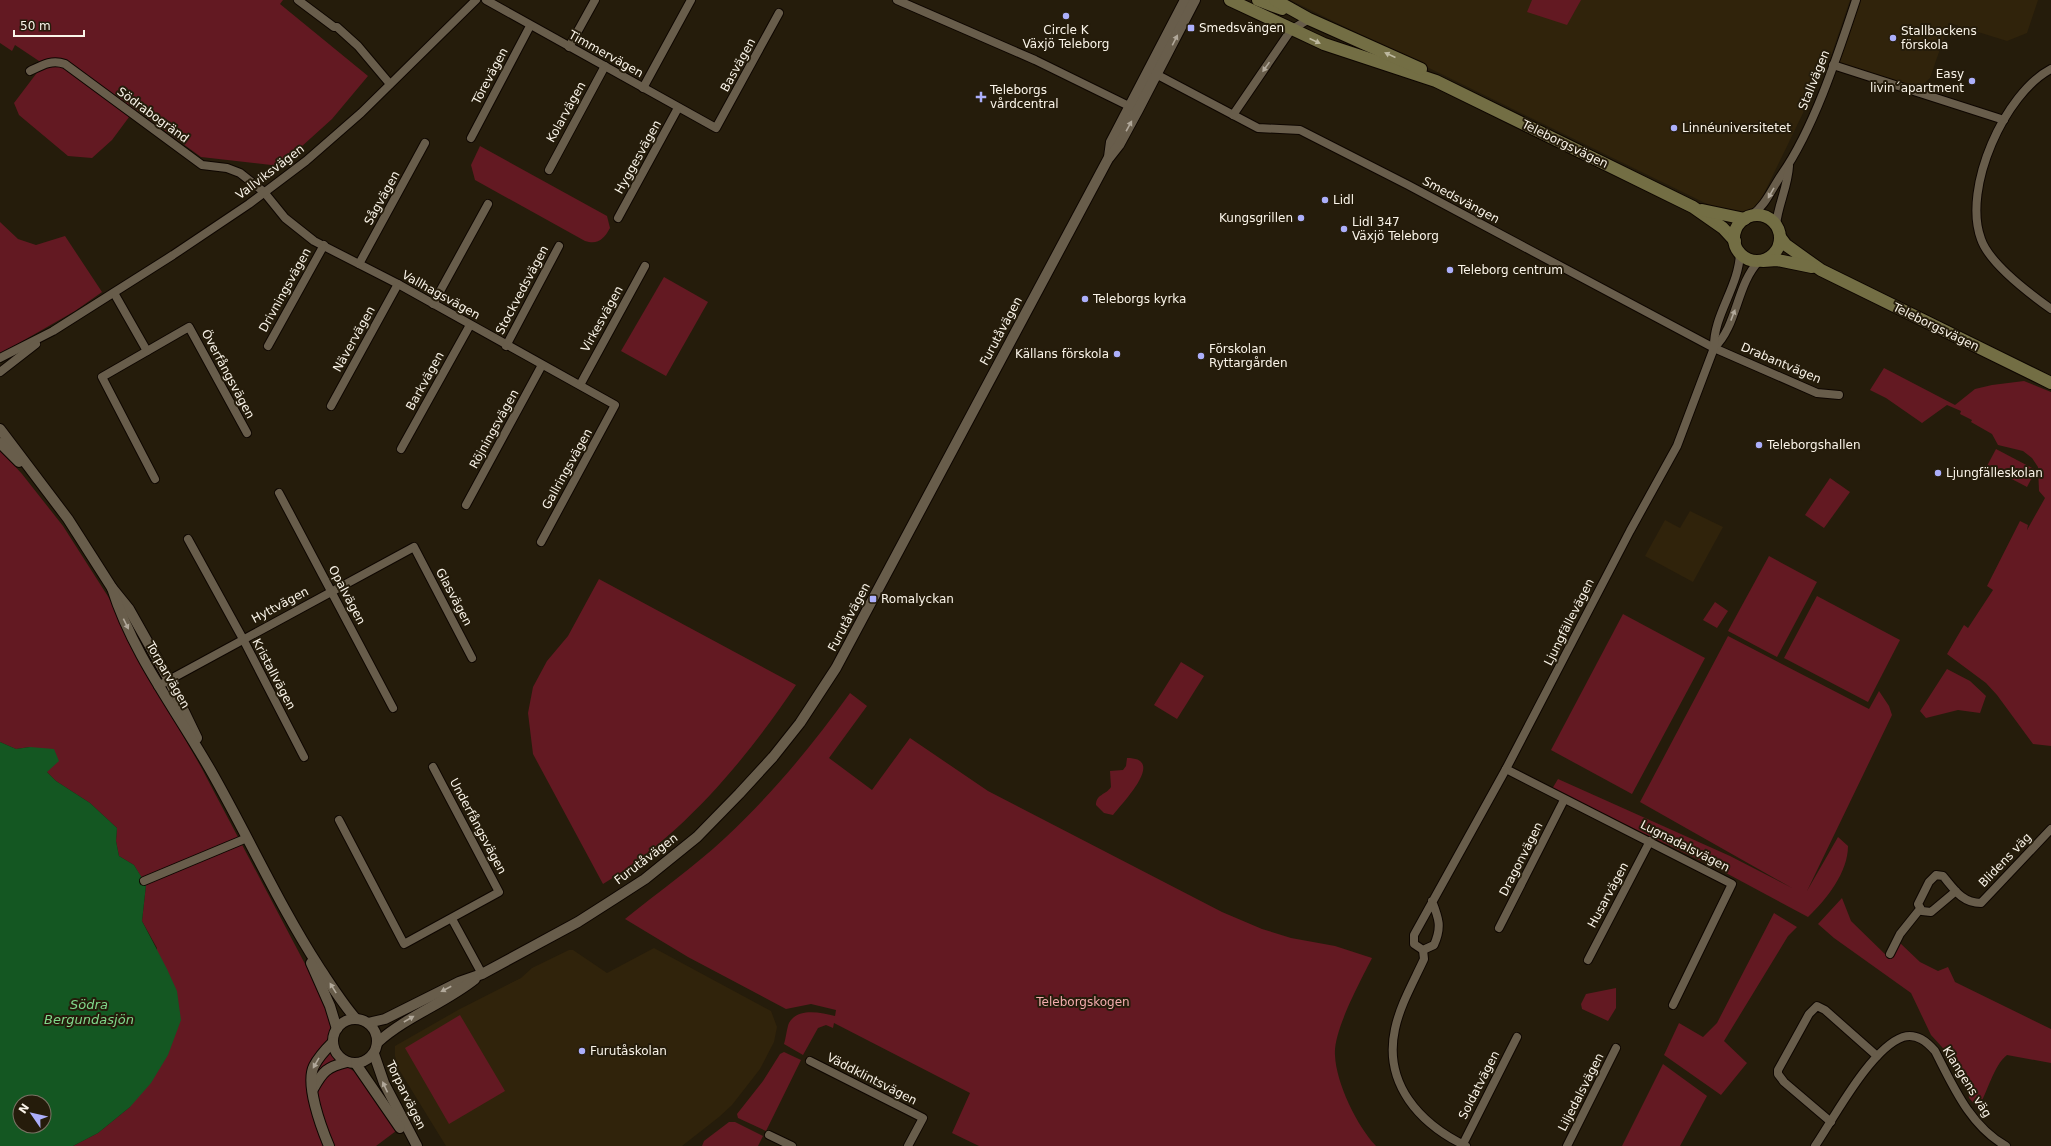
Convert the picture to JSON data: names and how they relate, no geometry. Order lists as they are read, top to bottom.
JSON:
{
  "streets": {
    "main road": ["Teleborgsvägen"],
    "street": [
      "Timmervägen",
      "Basvägen",
      "Törevägen",
      "Stallvägen",
      "Kolarvägen",
      "Södrabogränd",
      "Hyggesvägen",
      "Vallviksvägen",
      "Sågvägen",
      "Smedsvängen",
      "Drivningsvägen",
      "Stockvedsvägen",
      "Vallhagsvägen",
      "Virkesvägen",
      "Furutåvägen",
      "Nävervägen",
      "Drabantvägen",
      "Överfångsvägen",
      "Barkvägen",
      "Röjningsvägen",
      "Gallringsvägen",
      "Opalvägen",
      "Glasvägen",
      "Hyttvägen",
      "Ljungfällevägen",
      "Kristallvägen",
      "Torparvägen",
      "Underfångsvägen",
      "Lugnadalsvägen",
      "Dragonvägen",
      "Blidens väg",
      "Husarvägen",
      "Väddklintsvägen",
      "Klangens väg",
      "Soldatvägen",
      "Liljedalsvägen"
    ]
  },
  "crossings": [
    ["Timmervägen", "Basvägen"],
    ["Timmervägen", "Törevägen"],
    ["Timmervägen", "Kolarvägen"],
    ["Timmervägen", "Hyggesvägen"],
    ["Stallvägen", "Teleborgsvägen"],
    ["Stallvägen", "Ljungfällevägen"],
    ["Södrabogränd", "Vallviksvägen"],
    ["Södrabogränd", "Vallhagsvägen"],
    ["Teleborgsvägen", "Ljungfällevägen"],
    ["Vallviksvägen", "Vallhagsvägen"],
    ["Sågvägen", "Vallhagsvägen"],
    ["Smedsvängen", "Furutåvägen"],
    ["Smedsvängen", "Drabantvägen"],
    ["Smedsvängen", "Ljungfällevägen"],
    ["Drivningsvägen", "Vallhagsvägen"],
    ["Stockvedsvägen", "Vallhagsvägen"],
    ["Vallhagsvägen", "Virkesvägen"],
    ["Vallhagsvägen", "Nävervägen"],
    ["Vallhagsvägen", "Barkvägen"],
    ["Vallhagsvägen", "Röjningsvägen"],
    ["Vallhagsvägen", "Gallringsvägen"],
    ["Furutåvägen", "Torparvägen"],
    ["Drabantvägen", "Ljungfällevägen"],
    ["Opalvägen", "Hyttvägen"],
    ["Glasvägen", "Hyttvägen"],
    ["Hyttvägen", "Kristallvägen"],
    ["Hyttvägen", "Torparvägen"],
    ["Ljungfällevägen", "Lugnadalsvägen"],
    ["Lugnadalsvägen", "Dragonvägen"],
    ["Lugnadalsvägen", "Husarvägen"]
  ],
  "water": ["Södra Bergundasjön"],
  "parks": ["Teleborgskogen"],
  "places": {
    "other": [
      "Circle K Växjö Teleborg",
      "Stallbackens förskola",
      "Easy livin´apartment",
      "Linnéuniversitetet",
      "Lidl",
      "Kungsgrillen",
      "Lidl 347 Växjö Teleborg",
      "Teleborg centrum",
      "Teleborgs kyrka",
      "Källans förskola",
      "Förskolan Ryttargården",
      "Teleborgshallen",
      "Ljungfälleskolan",
      "Furutåskolan"
    ],
    "transit": ["Smedsvängen", "Romalyckan"],
    "health": ["Teleborgs vårdcentral"]
  },
  "scale_bar": "50 m",
  "north": "top left"
}
